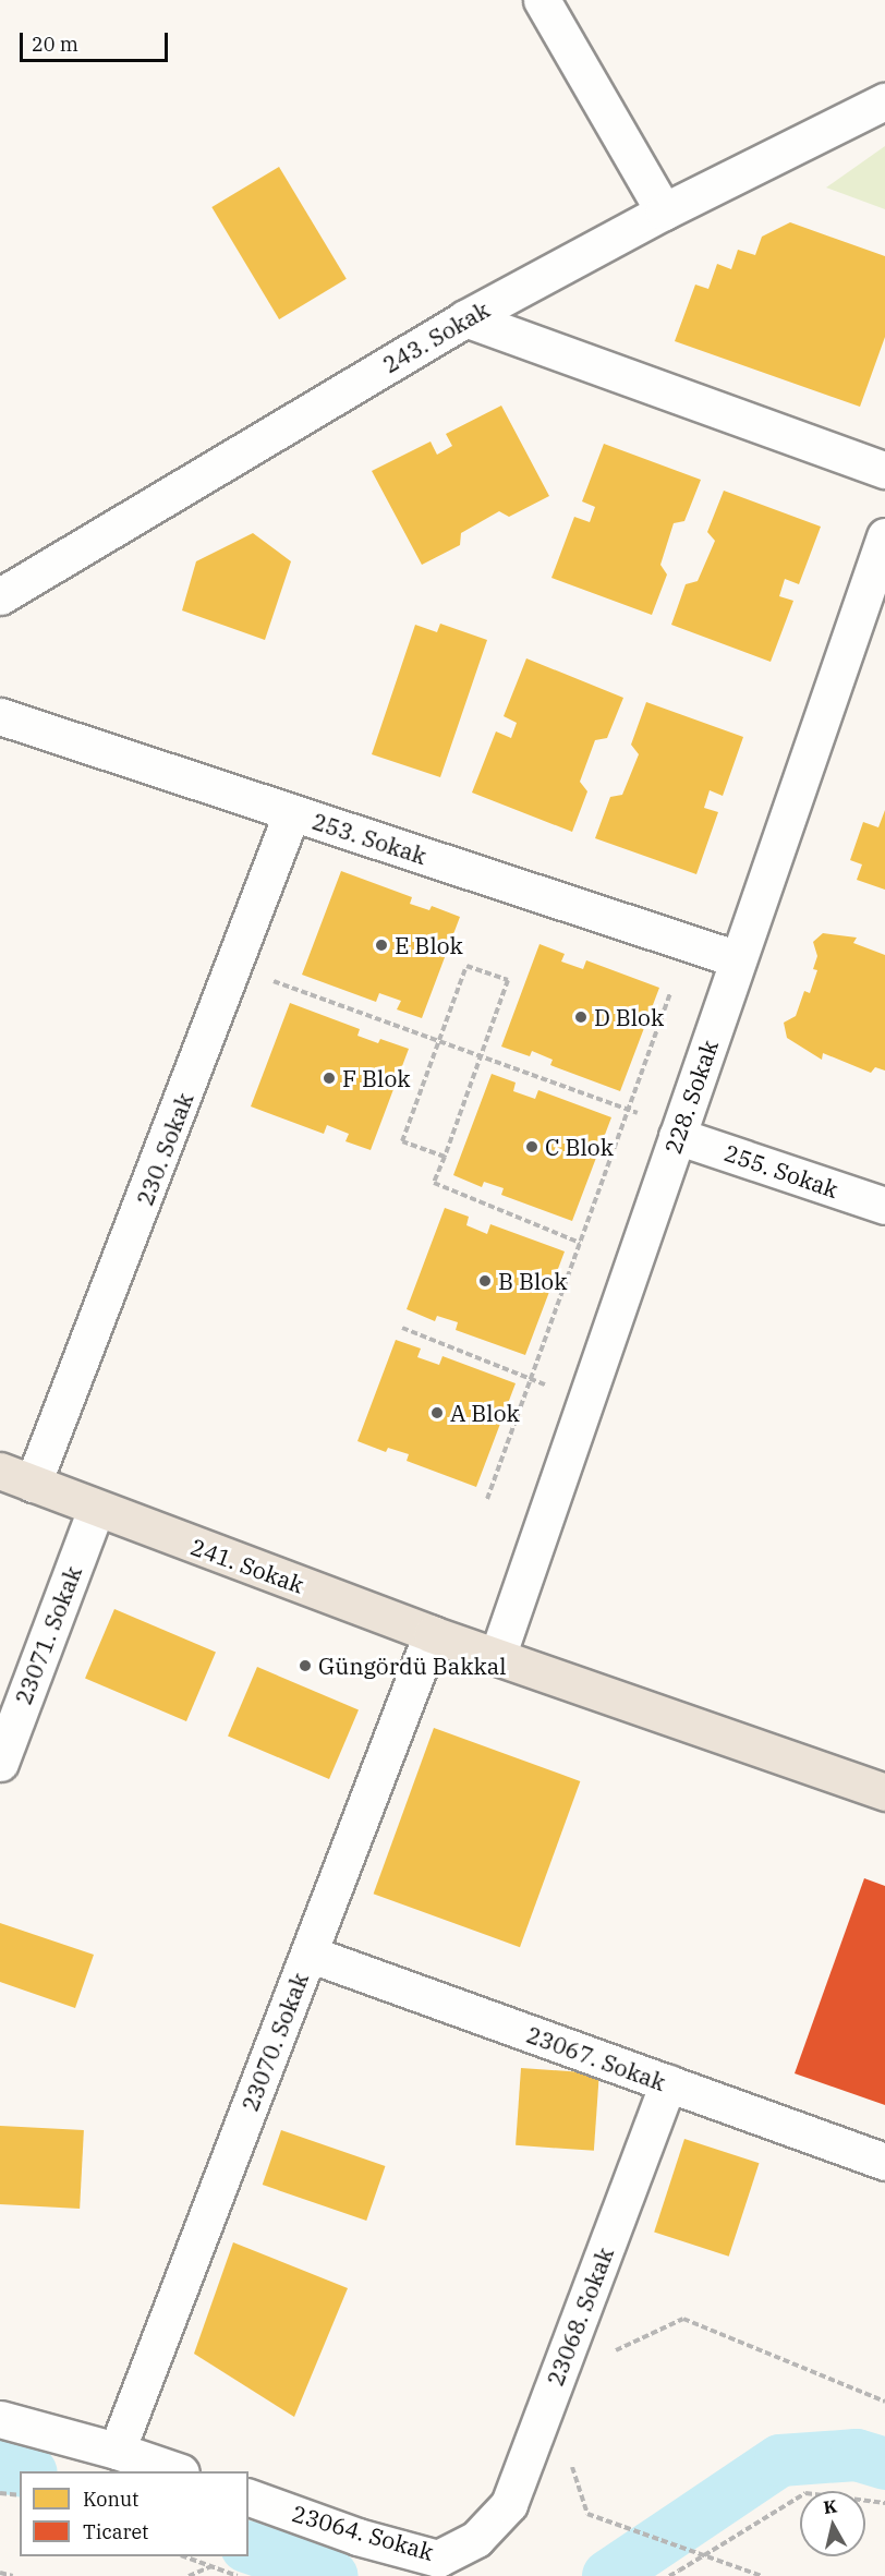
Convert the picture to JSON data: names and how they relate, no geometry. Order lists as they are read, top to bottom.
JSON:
{
  "streets": {
    "main road": ["241. Sokak"],
    "street": [
      "243. Sokak",
      "253. Sokak",
      "228. Sokak",
      "230. Sokak",
      "255. Sokak",
      "23071. Sokak",
      "23070. Sokak",
      "23067. Sokak",
      "23068. Sokak",
      "23064. Sokak"
    ]
  },
  "crossings": [
    ["253. Sokak", "228. Sokak"],
    ["253. Sokak", "230. Sokak"],
    ["228. Sokak", "255. Sokak"],
    ["228. Sokak", "241. Sokak"],
    ["230. Sokak", "241. Sokak"],
    ["241. Sokak", "23071. Sokak"],
    ["241. Sokak", "23070. Sokak"],
    ["23070. Sokak", "23067. Sokak"],
    ["23067. Sokak", "23068. Sokak"],
    ["23068. Sokak", "23064. Sokak"]
  ],
  "places": [
    "E Blok",
    "D Blok",
    "F Blok",
    "C Blok",
    "B Blok",
    "A Blok",
    "Güngördü Bakkal"
  ],
  "legend": ["Konut", "Ticaret"],
  "scale_bar": "20 m",
  "north": "top"
}
